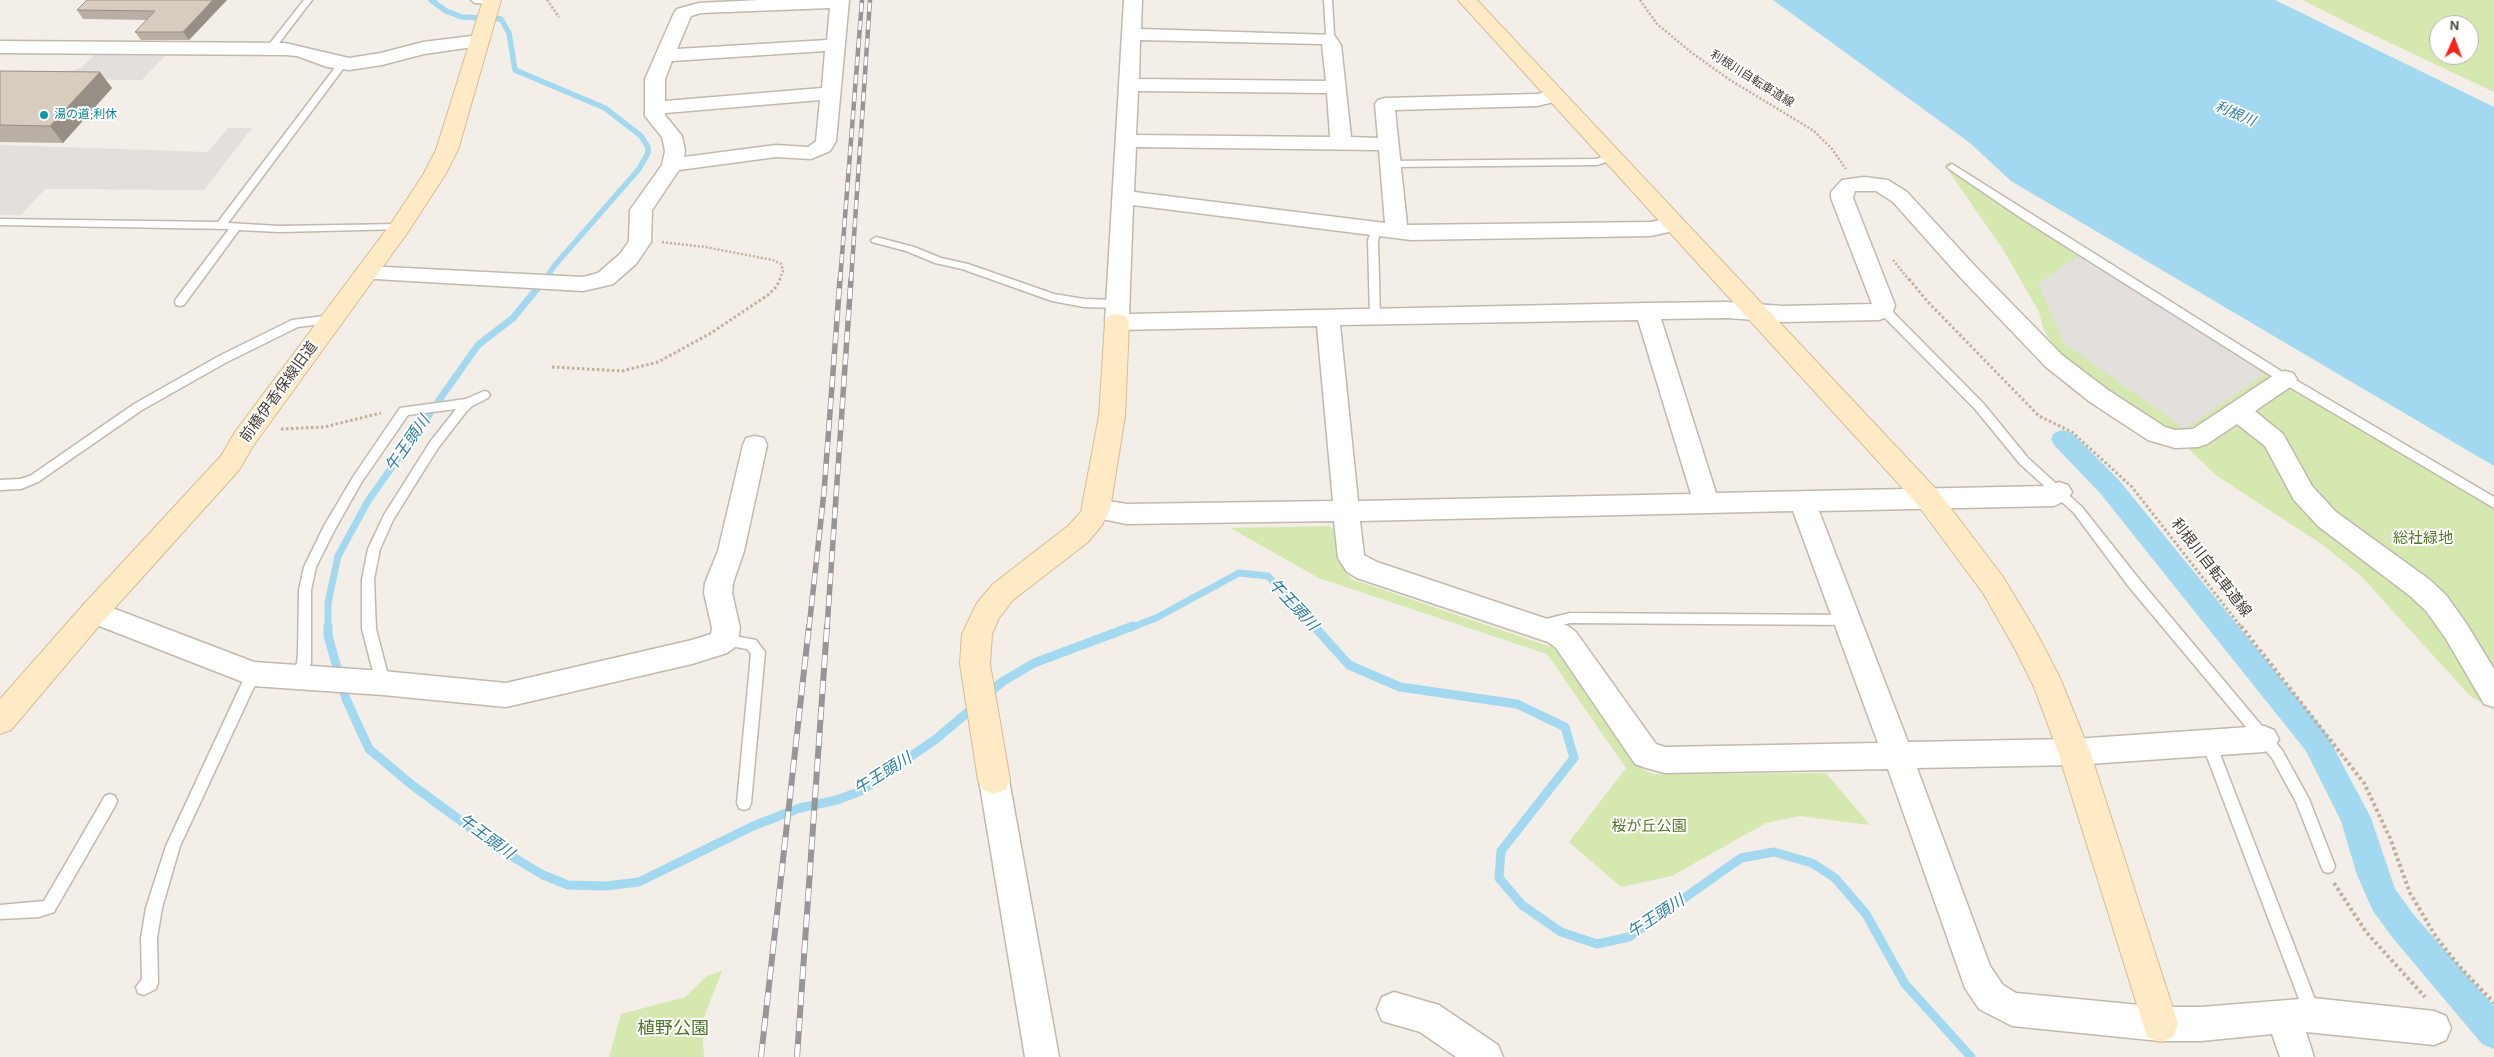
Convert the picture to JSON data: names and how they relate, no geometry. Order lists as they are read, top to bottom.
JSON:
{
  "streets": {
    "street": ["前橋伊香保線旧道"],
    "path": ["利根川自転車道線"]
  },
  "water": ["利根川", "午王頭川"],
  "parks": ["総社緑地", "桜が丘公園", "植野公園"],
  "places": ["湯の道;利休"],
  "north": "top"
}
